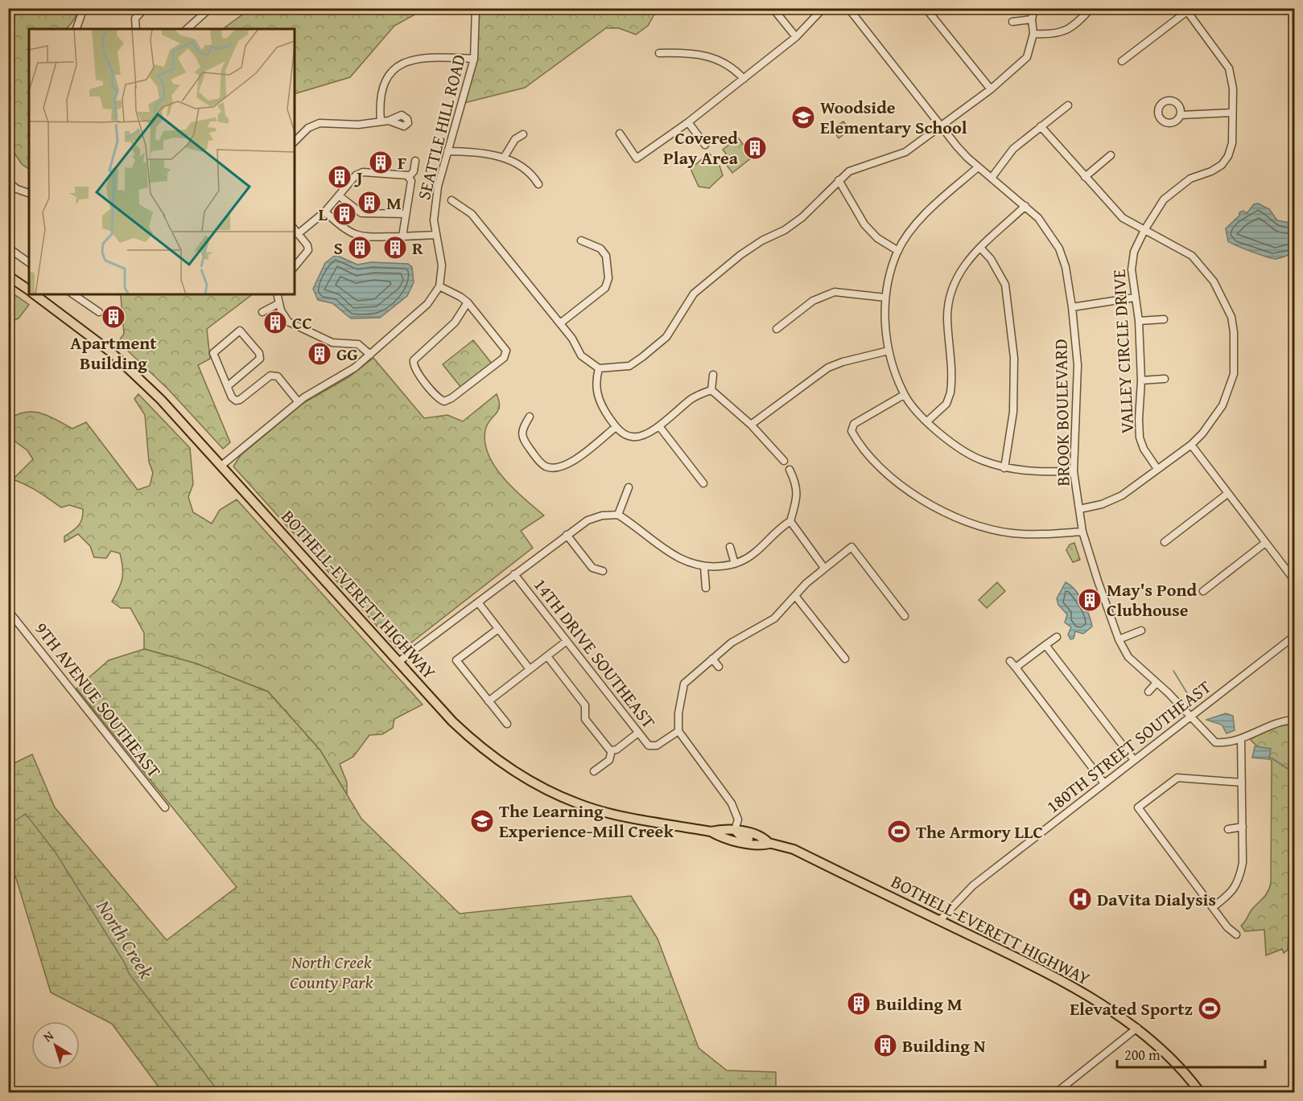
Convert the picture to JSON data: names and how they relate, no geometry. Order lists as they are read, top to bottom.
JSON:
{
  "streets": {
    "main road": ["BOTHELL-EVERETT HIGHWAY"],
    "street": [
      "SEATTLE HILL ROAD",
      "VALLEY CIRCLE DRIVE",
      "BROOK BOULEVARD",
      "14TH DRIVE SOUTHEAST",
      "9TH AVENUE SOUTHEAST",
      "180TH STREET SOUTHEAST"
    ]
  },
  "crossings": [
    ["BROOK BOULEVARD", "180TH STREET SOUTHEAST"],
    ["BOTHELL-EVERETT HIGHWAY", "180TH STREET SOUTHEAST"]
  ],
  "water": ["North Creek"],
  "parks": ["North Creek County Park"],
  "places": {
    "school or university": ["Woodside Elementary School", "The Learning Experience-Mill Creek"],
    "building": [
      "Covered Play Area",
      "F",
      "J",
      "M",
      "L",
      "S",
      "R",
      "Apartment Building",
      "CC",
      "GG",
      "May's Pond Clubhouse",
      "Building M",
      "Building N"
    ],
    "sports": ["The Armory LLC", "Elevated Sportz"],
    "hospital": ["DaVita Dialysis"]
  },
  "scale_bar": "200 m",
  "north": "top left"
}
